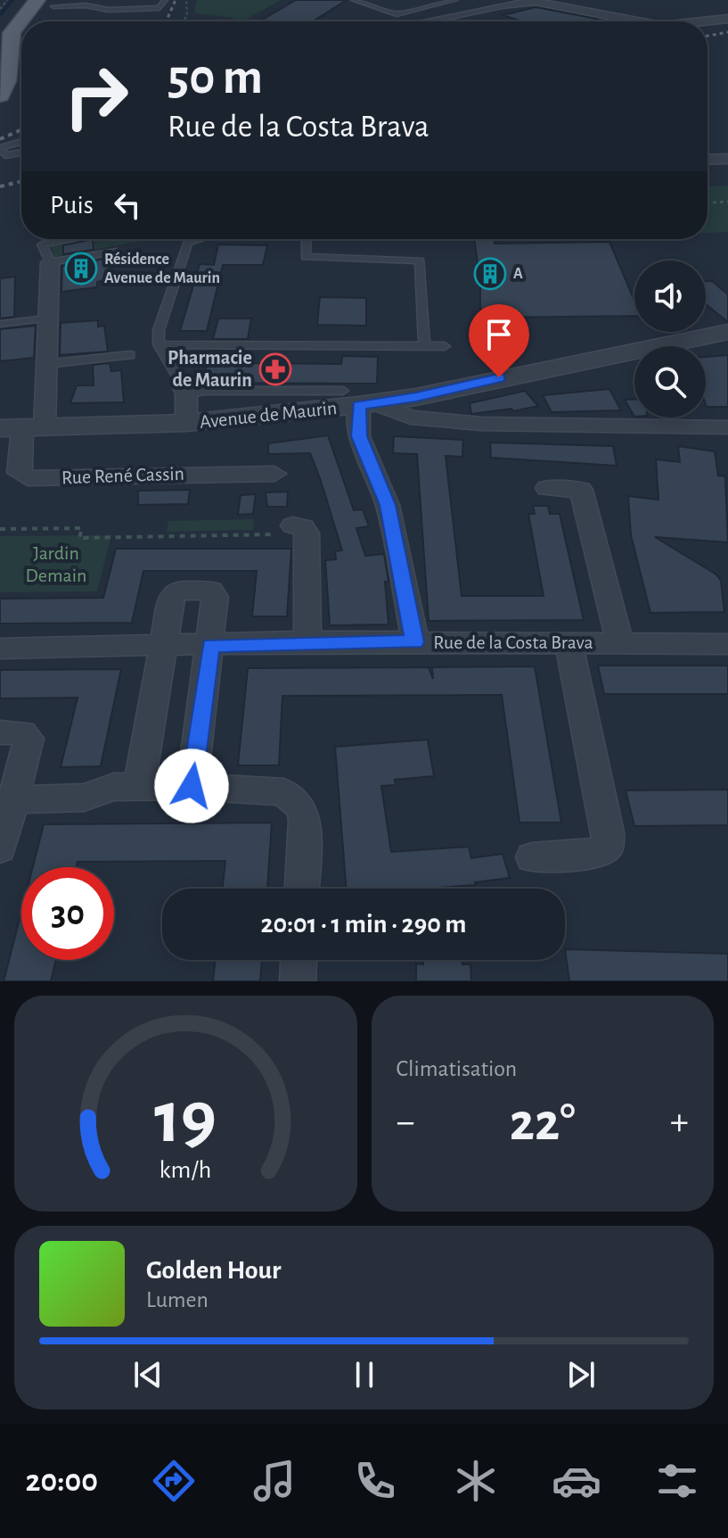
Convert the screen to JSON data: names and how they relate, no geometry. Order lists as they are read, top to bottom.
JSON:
{
  "streets": {
    "street": ["Avenue de Maurin", "Rue René Cassin", "Rue de la Costa Brava"]
  },
  "crossings": [
    ["Avenue de Maurin", "Rue René Cassin"]
  ],
  "parks": ["Jardin Demain"],
  "places": {
    "building": ["Résidence Avenue de Maurin", "A"],
    "pharmacy": ["Pharmacie de Maurin"]
  },
  "page": {
    "turn": ["50 m", "Rue de la Costa Brava"],
    "then": "Puis",
    "limit": "30",
    "trip": "20:01 · 1 min · 290 m",
    "tile": "Climatisation",
    "heat": ["−", "22°", "+"],
    "song": ["Golden Hour", "Lumen"],
    "tabs": "20:00",
    "gauge": ["19", "km/h"]
  }
}
